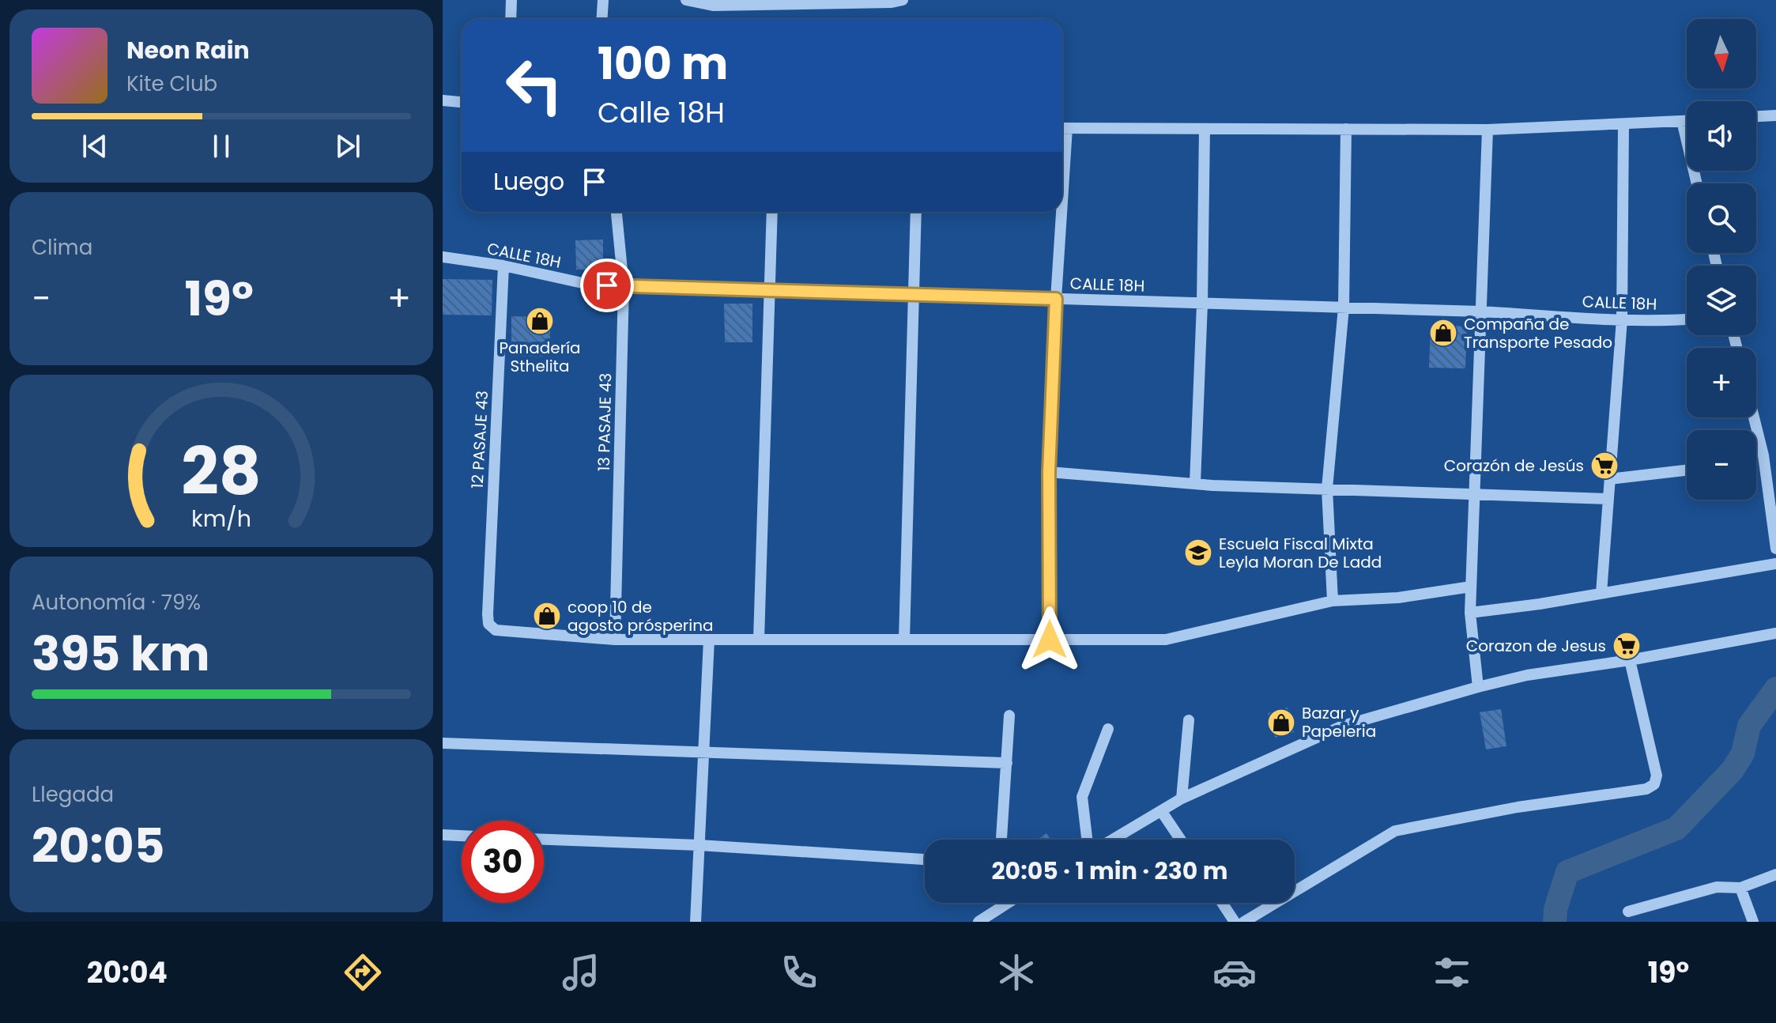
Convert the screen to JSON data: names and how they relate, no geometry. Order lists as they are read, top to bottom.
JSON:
{
  "streets": {
    "street": ["CALLE 18H", "13 PASAJE 43", "12 PASAJE 43"]
  },
  "crossings": [
    ["CALLE 18H", "13 PASAJE 43"],
    ["CALLE 18H", "12 PASAJE 43"],
    ["13 PASAJE 43", "12 PASAJE 43"]
  ],
  "places": {
    "shop": [
      "Panadería Sthelita",
      "Compaña de Transporte Pesado",
      "coop 10 de agosto prósperina",
      "Bazar y Papeleria"
    ],
    "supermarket": ["Corazón de Jesús", "Corazon de Jesus"],
    "school or university": ["Escuela Fiscal Mixta Leyla Moran De Ladd"]
  },
  "north": "bottom",
  "page": {
    "map_buttons": ["+", "−"],
    "turn": ["100 m", "Calle 18H"],
    "song": ["Neon Rain", "Kite Club"],
    "then": "Luego",
    "tile": [
      "Clima",
      ["Autonomía · 79%", "395 km"],
      ["Llegada", "20:05"]
    ],
    "heat": ["−", "19°", "+"],
    "limit": "30",
    "trip": "20:05 · 1 min · 230 m",
    "tabs": ["20:04", "19°"],
    "gauge": ["28", "km/h"]
  }
}
